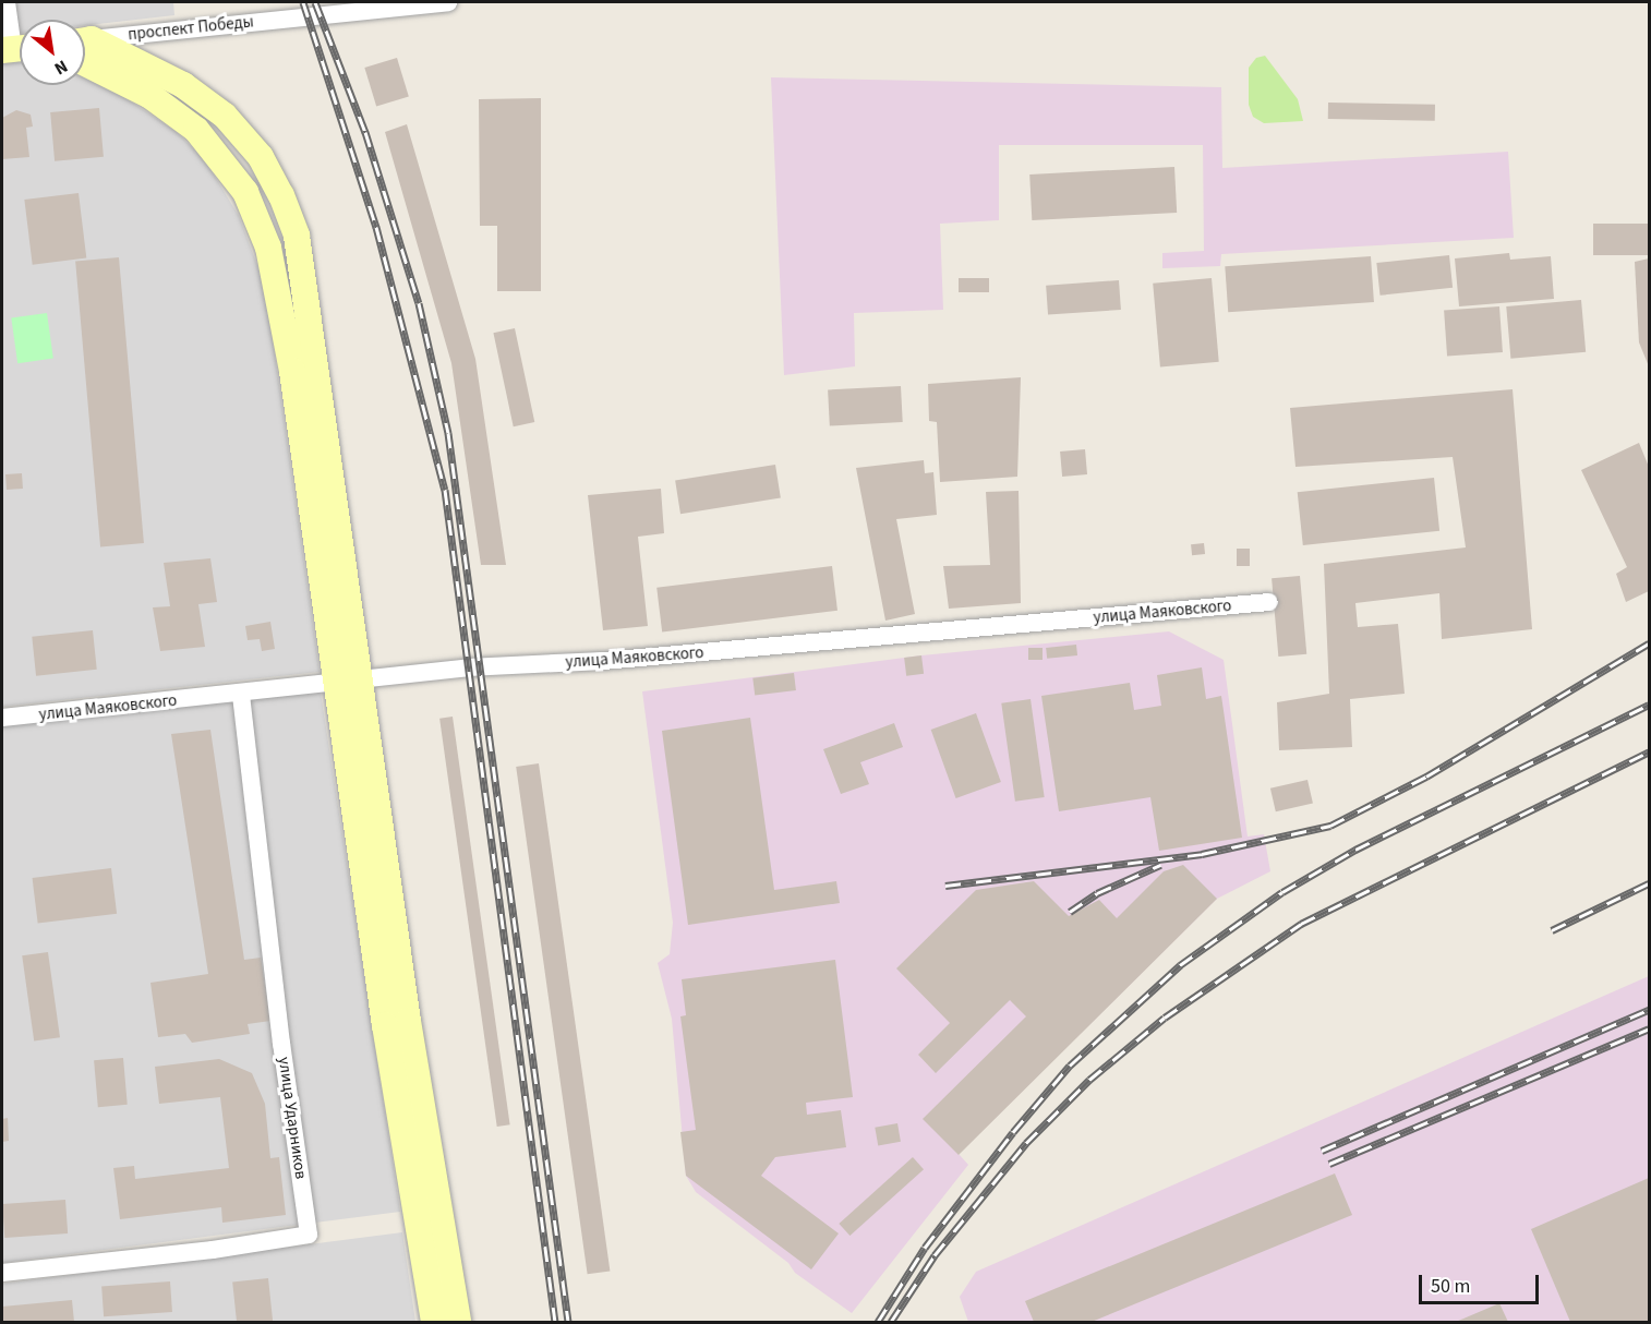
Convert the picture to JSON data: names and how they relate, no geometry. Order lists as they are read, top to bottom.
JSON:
{
  "streets": {
    "street": ["проспект Победы", "улица Маяковского", "улица Ударников"]
  },
  "crossings": [
    ["улица Маяковского", "улица Ударников"]
  ],
  "scale_bar": "50 m",
  "north": "bottom right"
}
